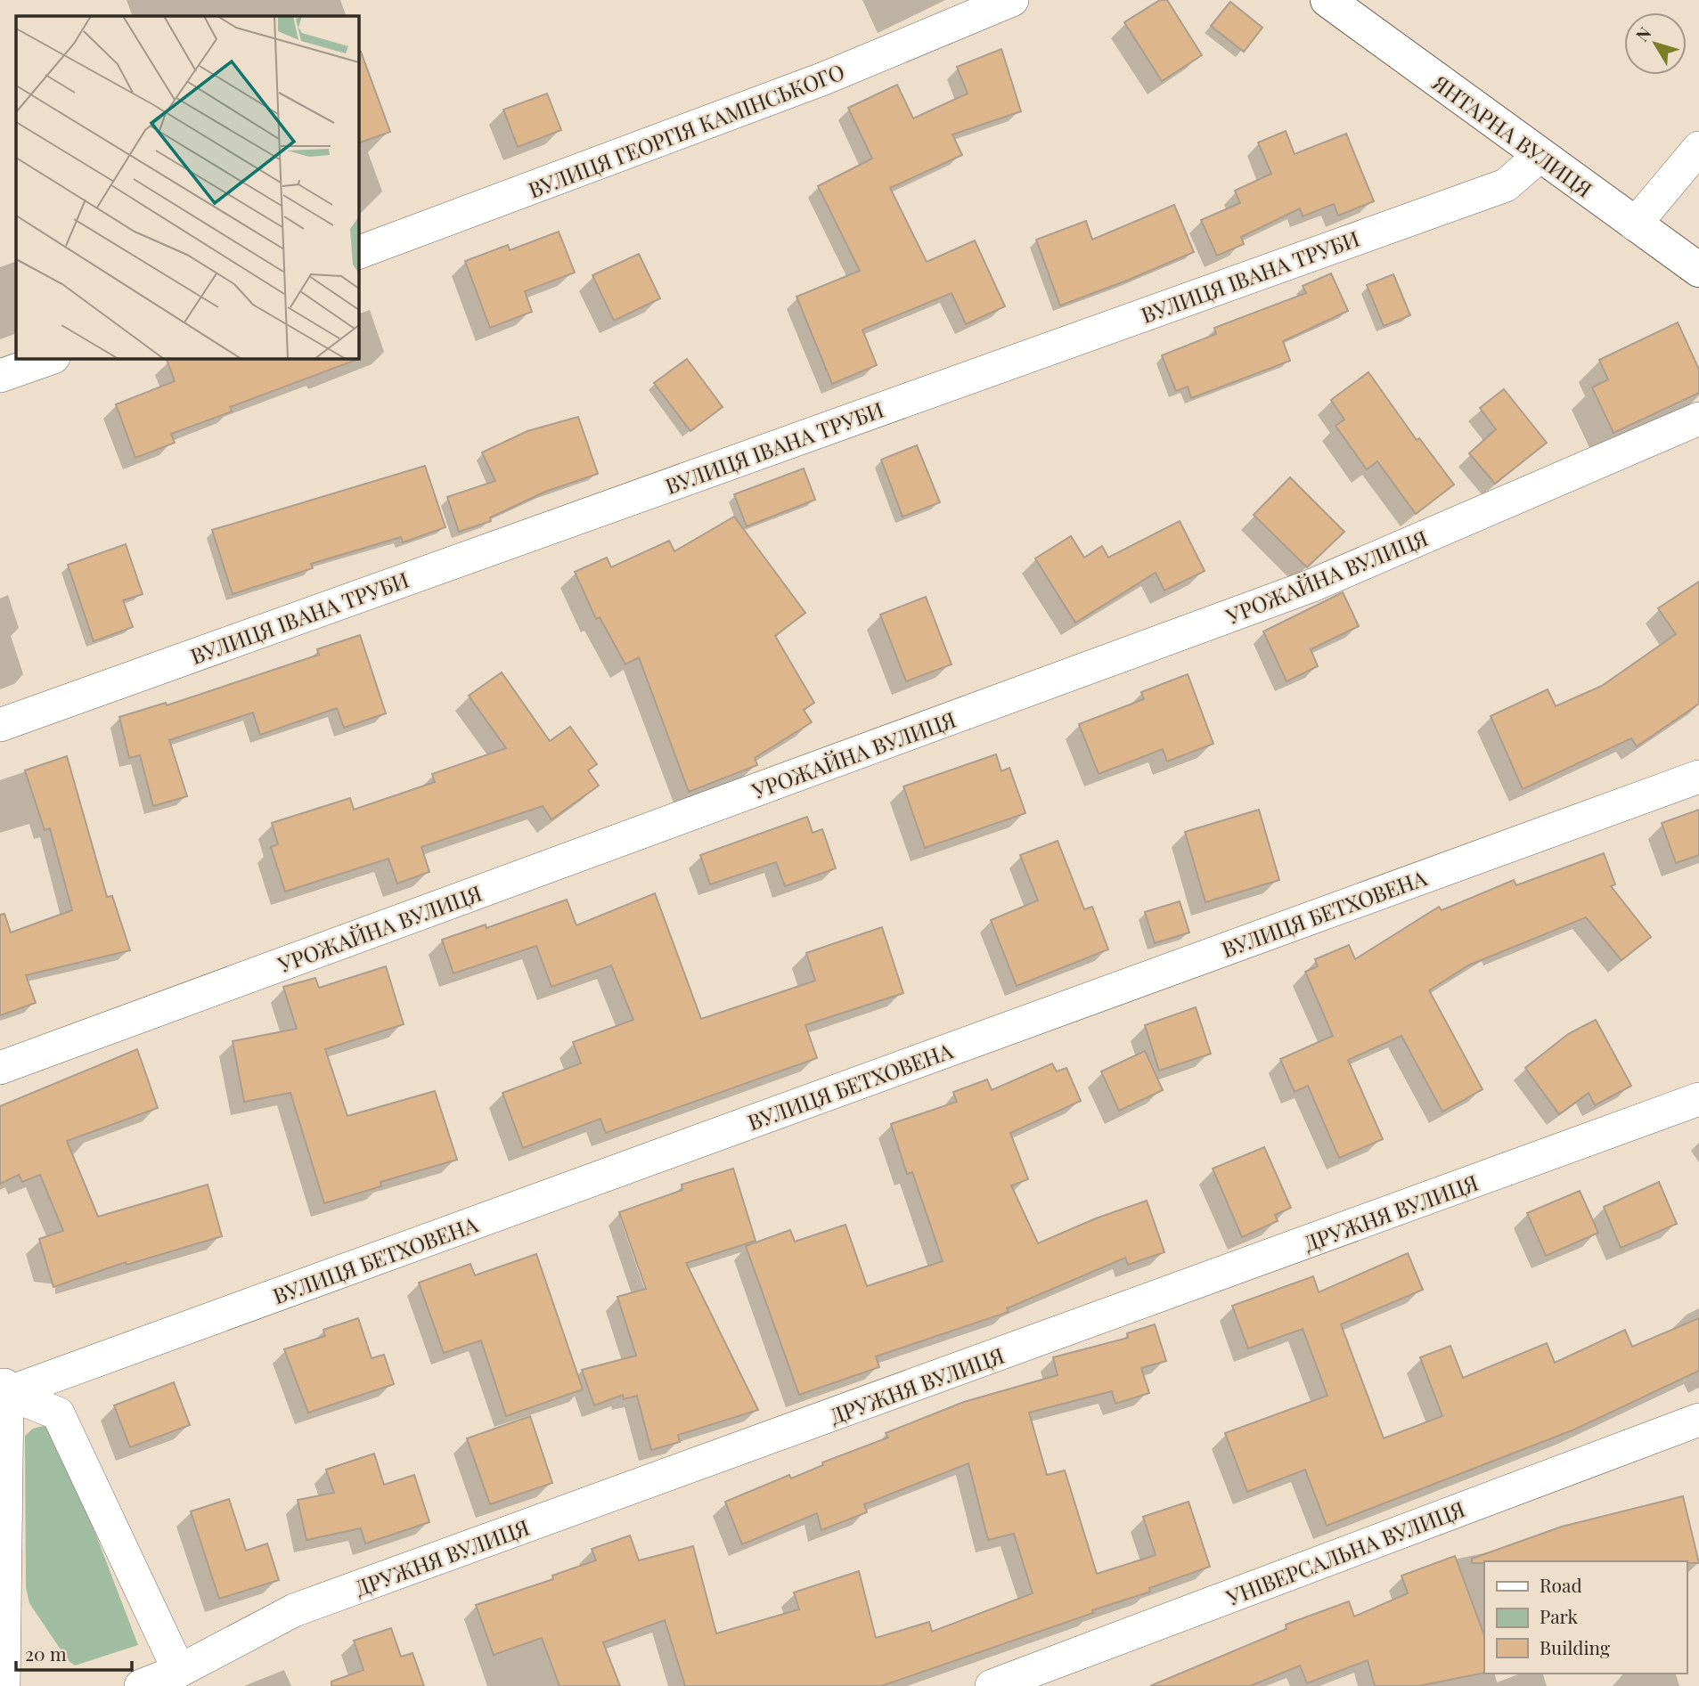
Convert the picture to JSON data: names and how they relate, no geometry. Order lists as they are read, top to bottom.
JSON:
{
  "streets": {
    "main road": ["ЯНТАРНА ВУЛИЦЯ"],
    "street": [
      "ВУЛИЦЯ ГЕОРГІЯ КАМІНСЬКОГО",
      "ВУЛИЦЯ ІВАНА ТРУБИ",
      "УРОЖАЙНА ВУЛИЦЯ",
      "ВУЛИЦЯ БЕТХОВЕНА",
      "ДРУЖНЯ ВУЛИЦЯ",
      "УНІВЕРСАЛЬНА ВУЛИЦЯ"
    ]
  },
  "crossings": [
    ["ЯНТАРНА ВУЛИЦЯ", "ВУЛИЦЯ ІВАНА ТРУБИ"]
  ],
  "legend": ["Road", "Park", "Building"],
  "scale_bar": "20 m",
  "north": "top left"
}
